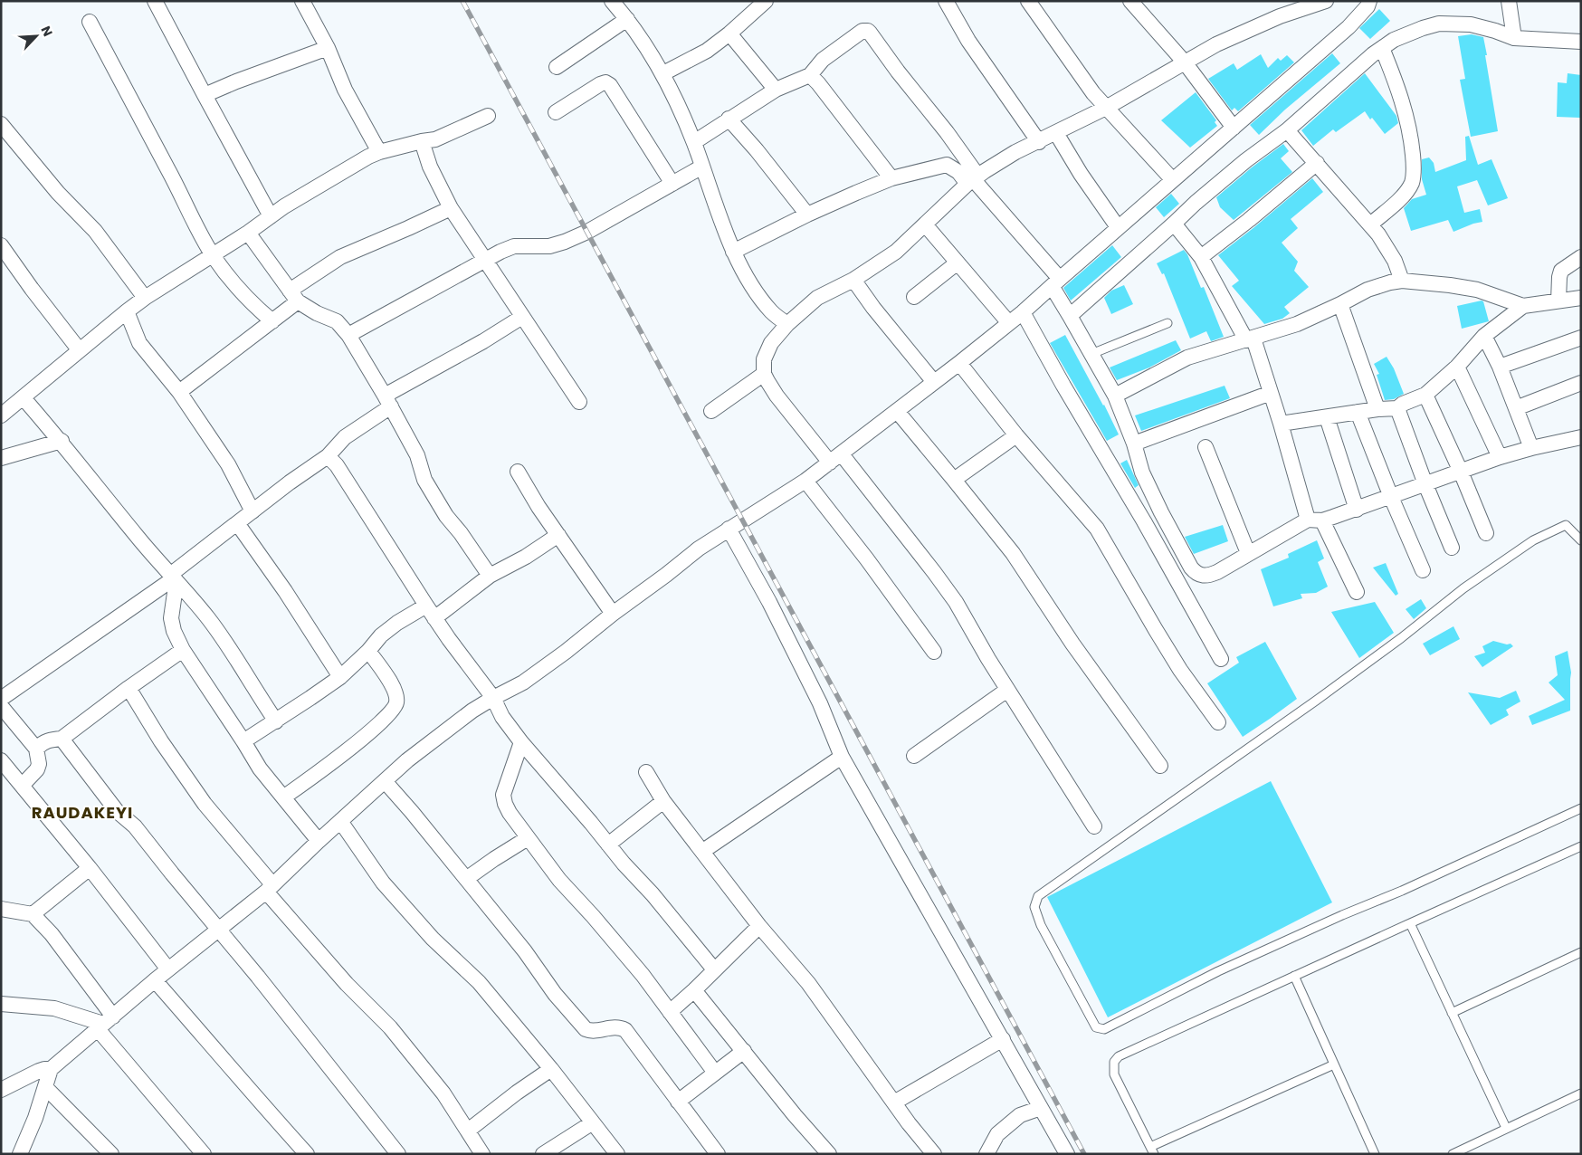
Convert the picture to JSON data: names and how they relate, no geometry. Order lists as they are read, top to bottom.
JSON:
{
  "districts": ["RAUDAKEYI"],
  "north": "top right"
}
